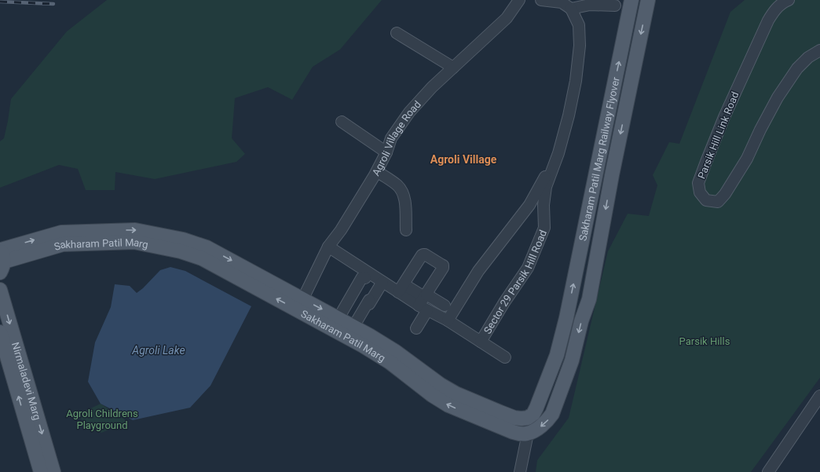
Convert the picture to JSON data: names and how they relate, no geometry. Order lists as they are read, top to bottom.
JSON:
{
  "streets": {
    "main road": ["Sakharam Patil Marg Railway Flyover", "Sakharam Patil Marg", "Nirmaladevi Marg"],
    "street": ["Parsik Hill Link Road", "Agroli Village Road", "Sector 29 Parsik Hill Road"]
  },
  "crossings": [
    ["Agroli Village Road", "Sakharam Patil Marg"],
    ["Agroli Village Road", "Sector 29 Parsik Hill Road"],
    ["Sakharam Patil Marg Railway Flyover", "Sakharam Patil Marg"]
  ],
  "districts": ["Agroli Village"],
  "water": ["Agroli Lake"],
  "parks": ["Parsik Hills", "Agroli Childrens Playground"]
}
